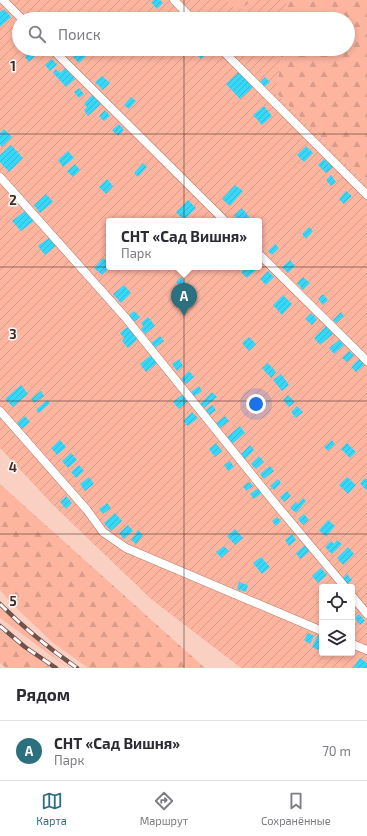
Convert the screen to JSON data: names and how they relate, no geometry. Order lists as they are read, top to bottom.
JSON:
{
  "page": {
    "search": "Поиск",
    "popup": ["СНТ «Сад Вишня»", "Парк"],
    "pins": "A",
    "heading": "Рядом",
    "list": [
      {
        "mark": "A",
        "name": "СНТ «Сад Вишня»",
        "note": "Парк",
        "value": "70 m"
      }
    ],
    "nav": ["Карта", "Маршрут", "Сохранённые"]
  },
  "grid": {
    "rows": [
      "1",
      "2",
      "3",
      "4",
      "5"
    ]
  }
}
